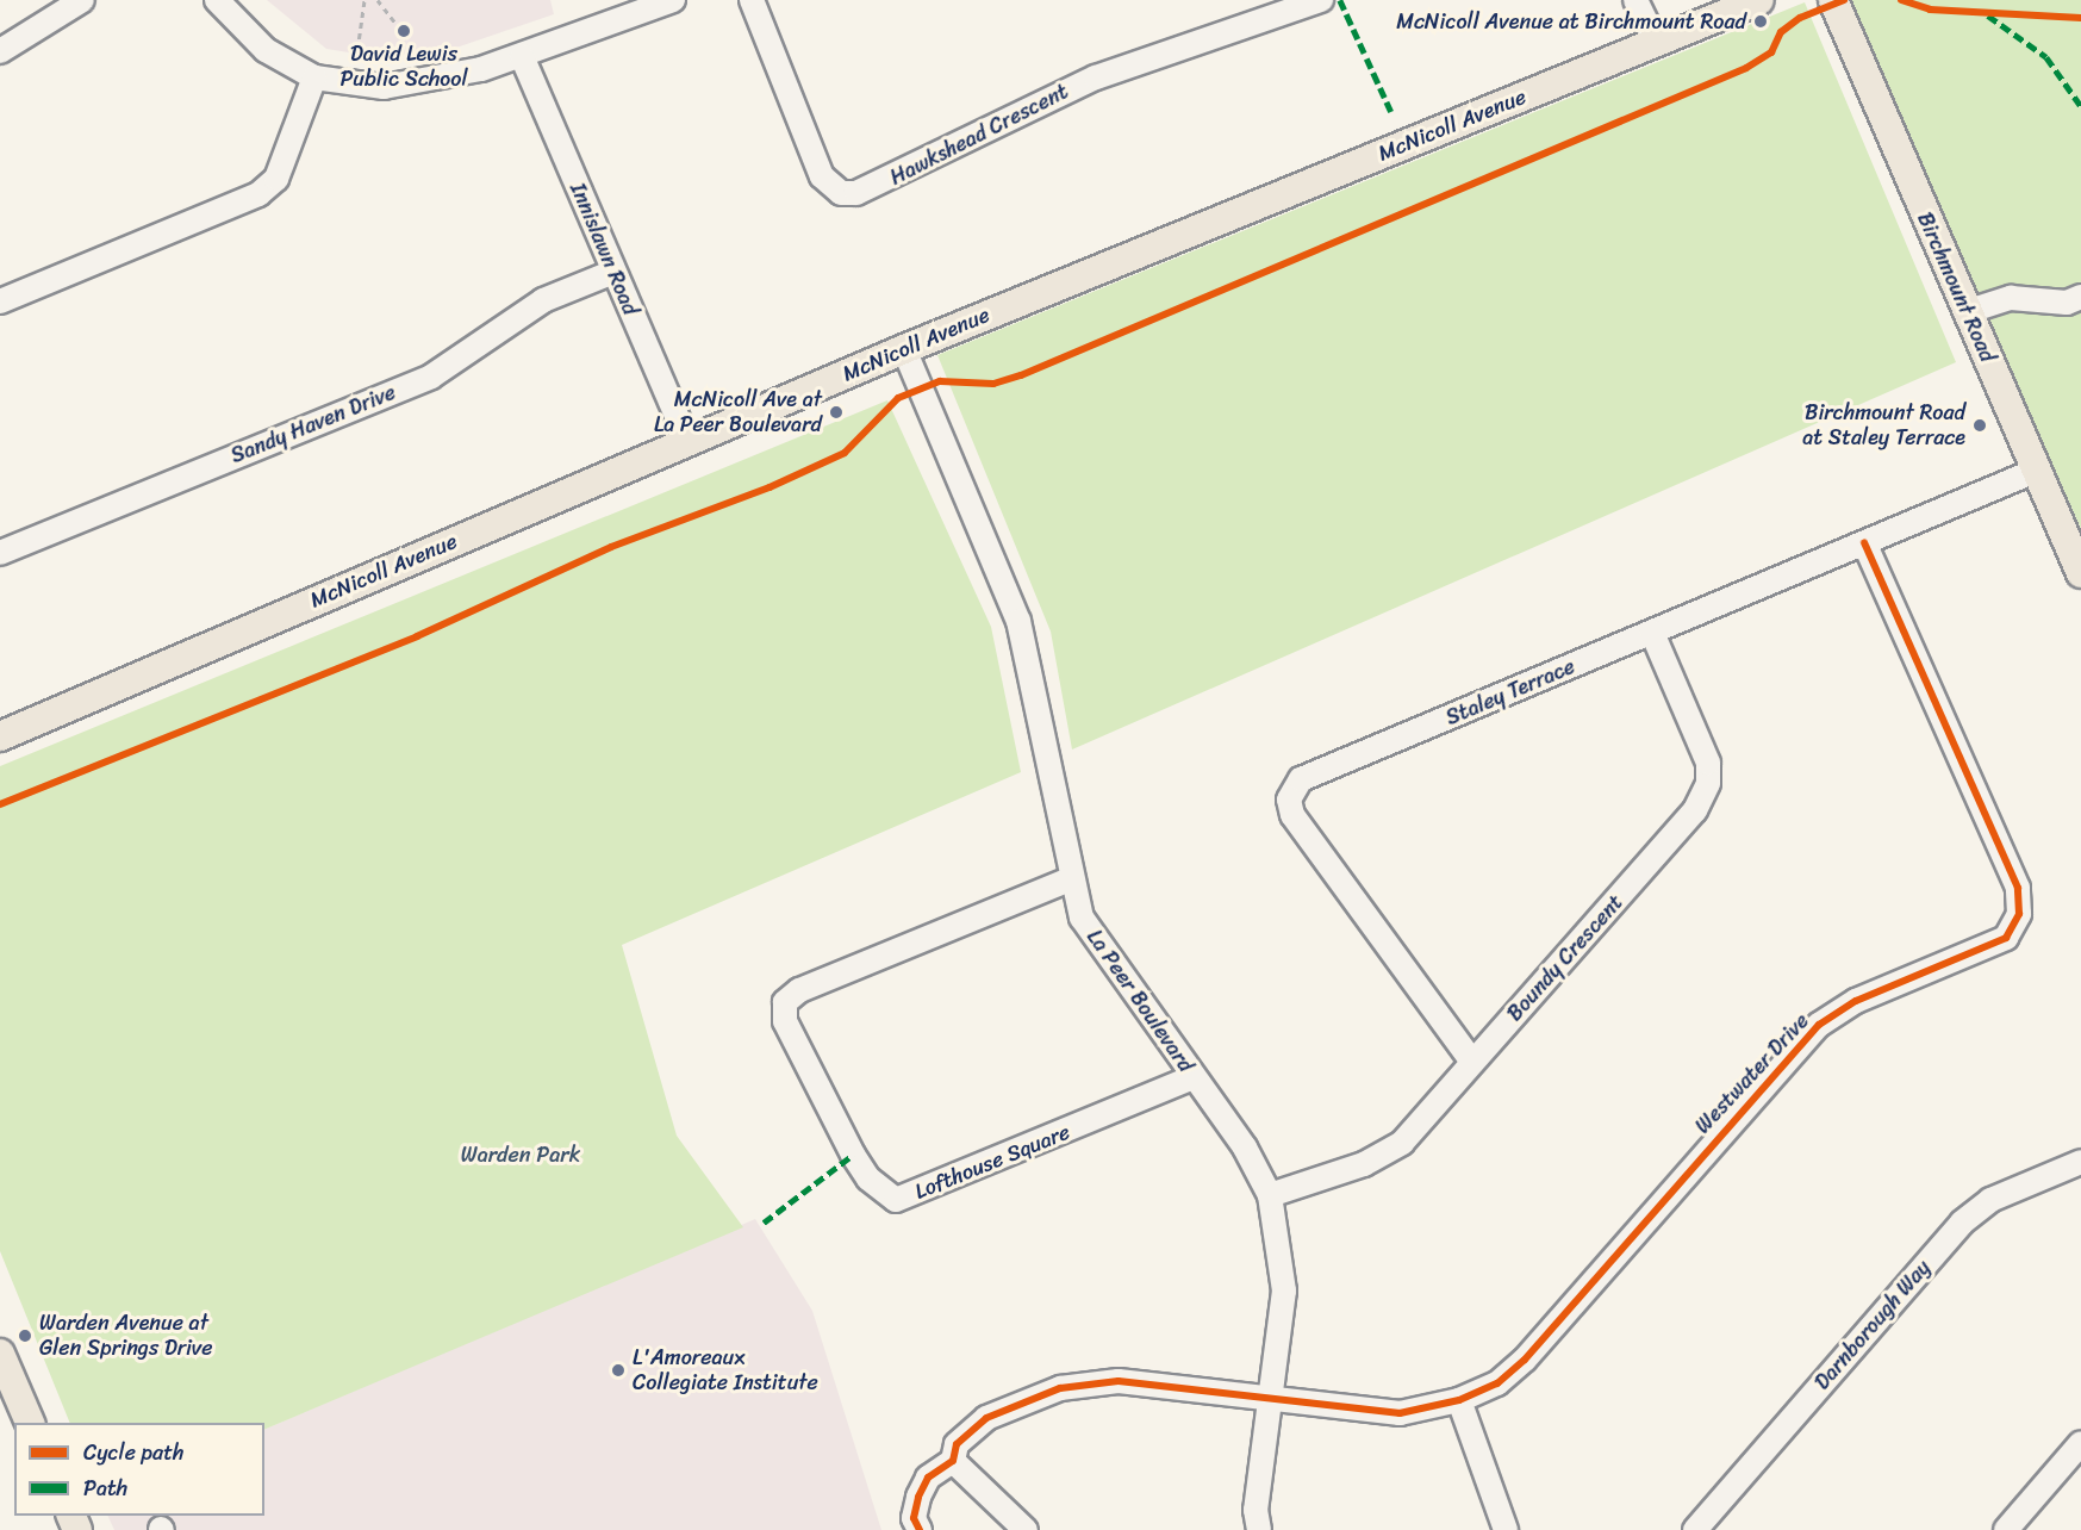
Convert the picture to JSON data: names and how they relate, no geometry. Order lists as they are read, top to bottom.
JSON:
{
  "streets": {
    "main road": ["McNicoll Avenue", "Birchmount Road"],
    "street": [
      "Hawkshead Crescent",
      "Innislawn Road",
      "Sandy Haven Drive",
      "Staley Terrace",
      "Boundy Crescent",
      "La Peer Boulevard",
      "Westwater Drive",
      "Lofthouse Square",
      "Darnborough Way"
    ]
  },
  "crossings": [
    ["McNicoll Avenue", "Innislawn Road"],
    ["McNicoll Avenue", "La Peer Boulevard"],
    ["Innislawn Road", "Sandy Haven Drive"],
    ["Birchmount Road", "Staley Terrace"],
    ["Staley Terrace", "Boundy Crescent"],
    ["Staley Terrace", "Westwater Drive"],
    ["Boundy Crescent", "La Peer Boulevard"],
    ["La Peer Boulevard", "Westwater Drive"],
    ["La Peer Boulevard", "Lofthouse Square"]
  ],
  "parks": ["Warden Park"],
  "places": [
    "McNicoll Avenue at Birchmount Road",
    "David Lewis Public School",
    "McNicoll Ave at La Peer Boulevard",
    "Birchmount Road at Staley Terrace",
    "Warden Avenue at Glen Springs Drive",
    "L'Amoreaux Collegiate Institute"
  ],
  "legend": ["Cycle path", "Path"]
}
